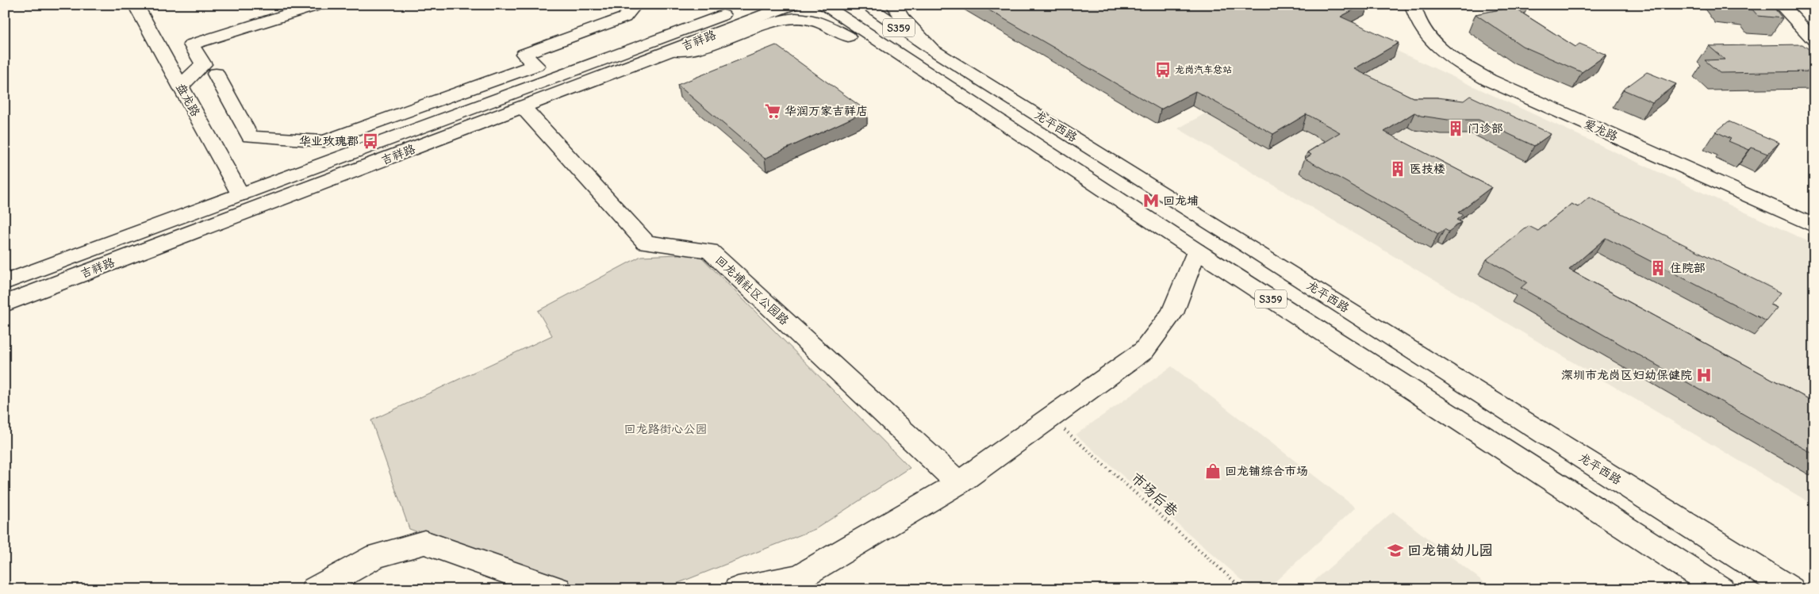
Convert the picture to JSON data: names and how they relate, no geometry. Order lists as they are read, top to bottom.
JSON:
{
  "streets": {
    "main road": [
      "S359",
      "吉祥路",
      "盘龙路",
      "龙平西路",
      "爱龙路",
      "回龙埔社区公园路"
    ],
    "path": ["市场后巷"]
  },
  "crossings": [
    ["吉祥路", "盘龙路"],
    ["吉祥路", "回龙埔社区公园路"]
  ],
  "parks": ["回龙路街心公园"],
  "places": {
    "bus stop": ["龙岗汽车总站", "华业玫瑰郡"],
    "supermarket": ["华润万家吉祥店"],
    "building": ["门诊部", "医技楼", "住院部"],
    "metro station": ["回龙埔"],
    "hospital": ["深圳市龙岗区妇幼保健院"],
    "shop": ["回龙铺综合市场"],
    "school or university": ["回龙铺幼儿园"]
  }
}
